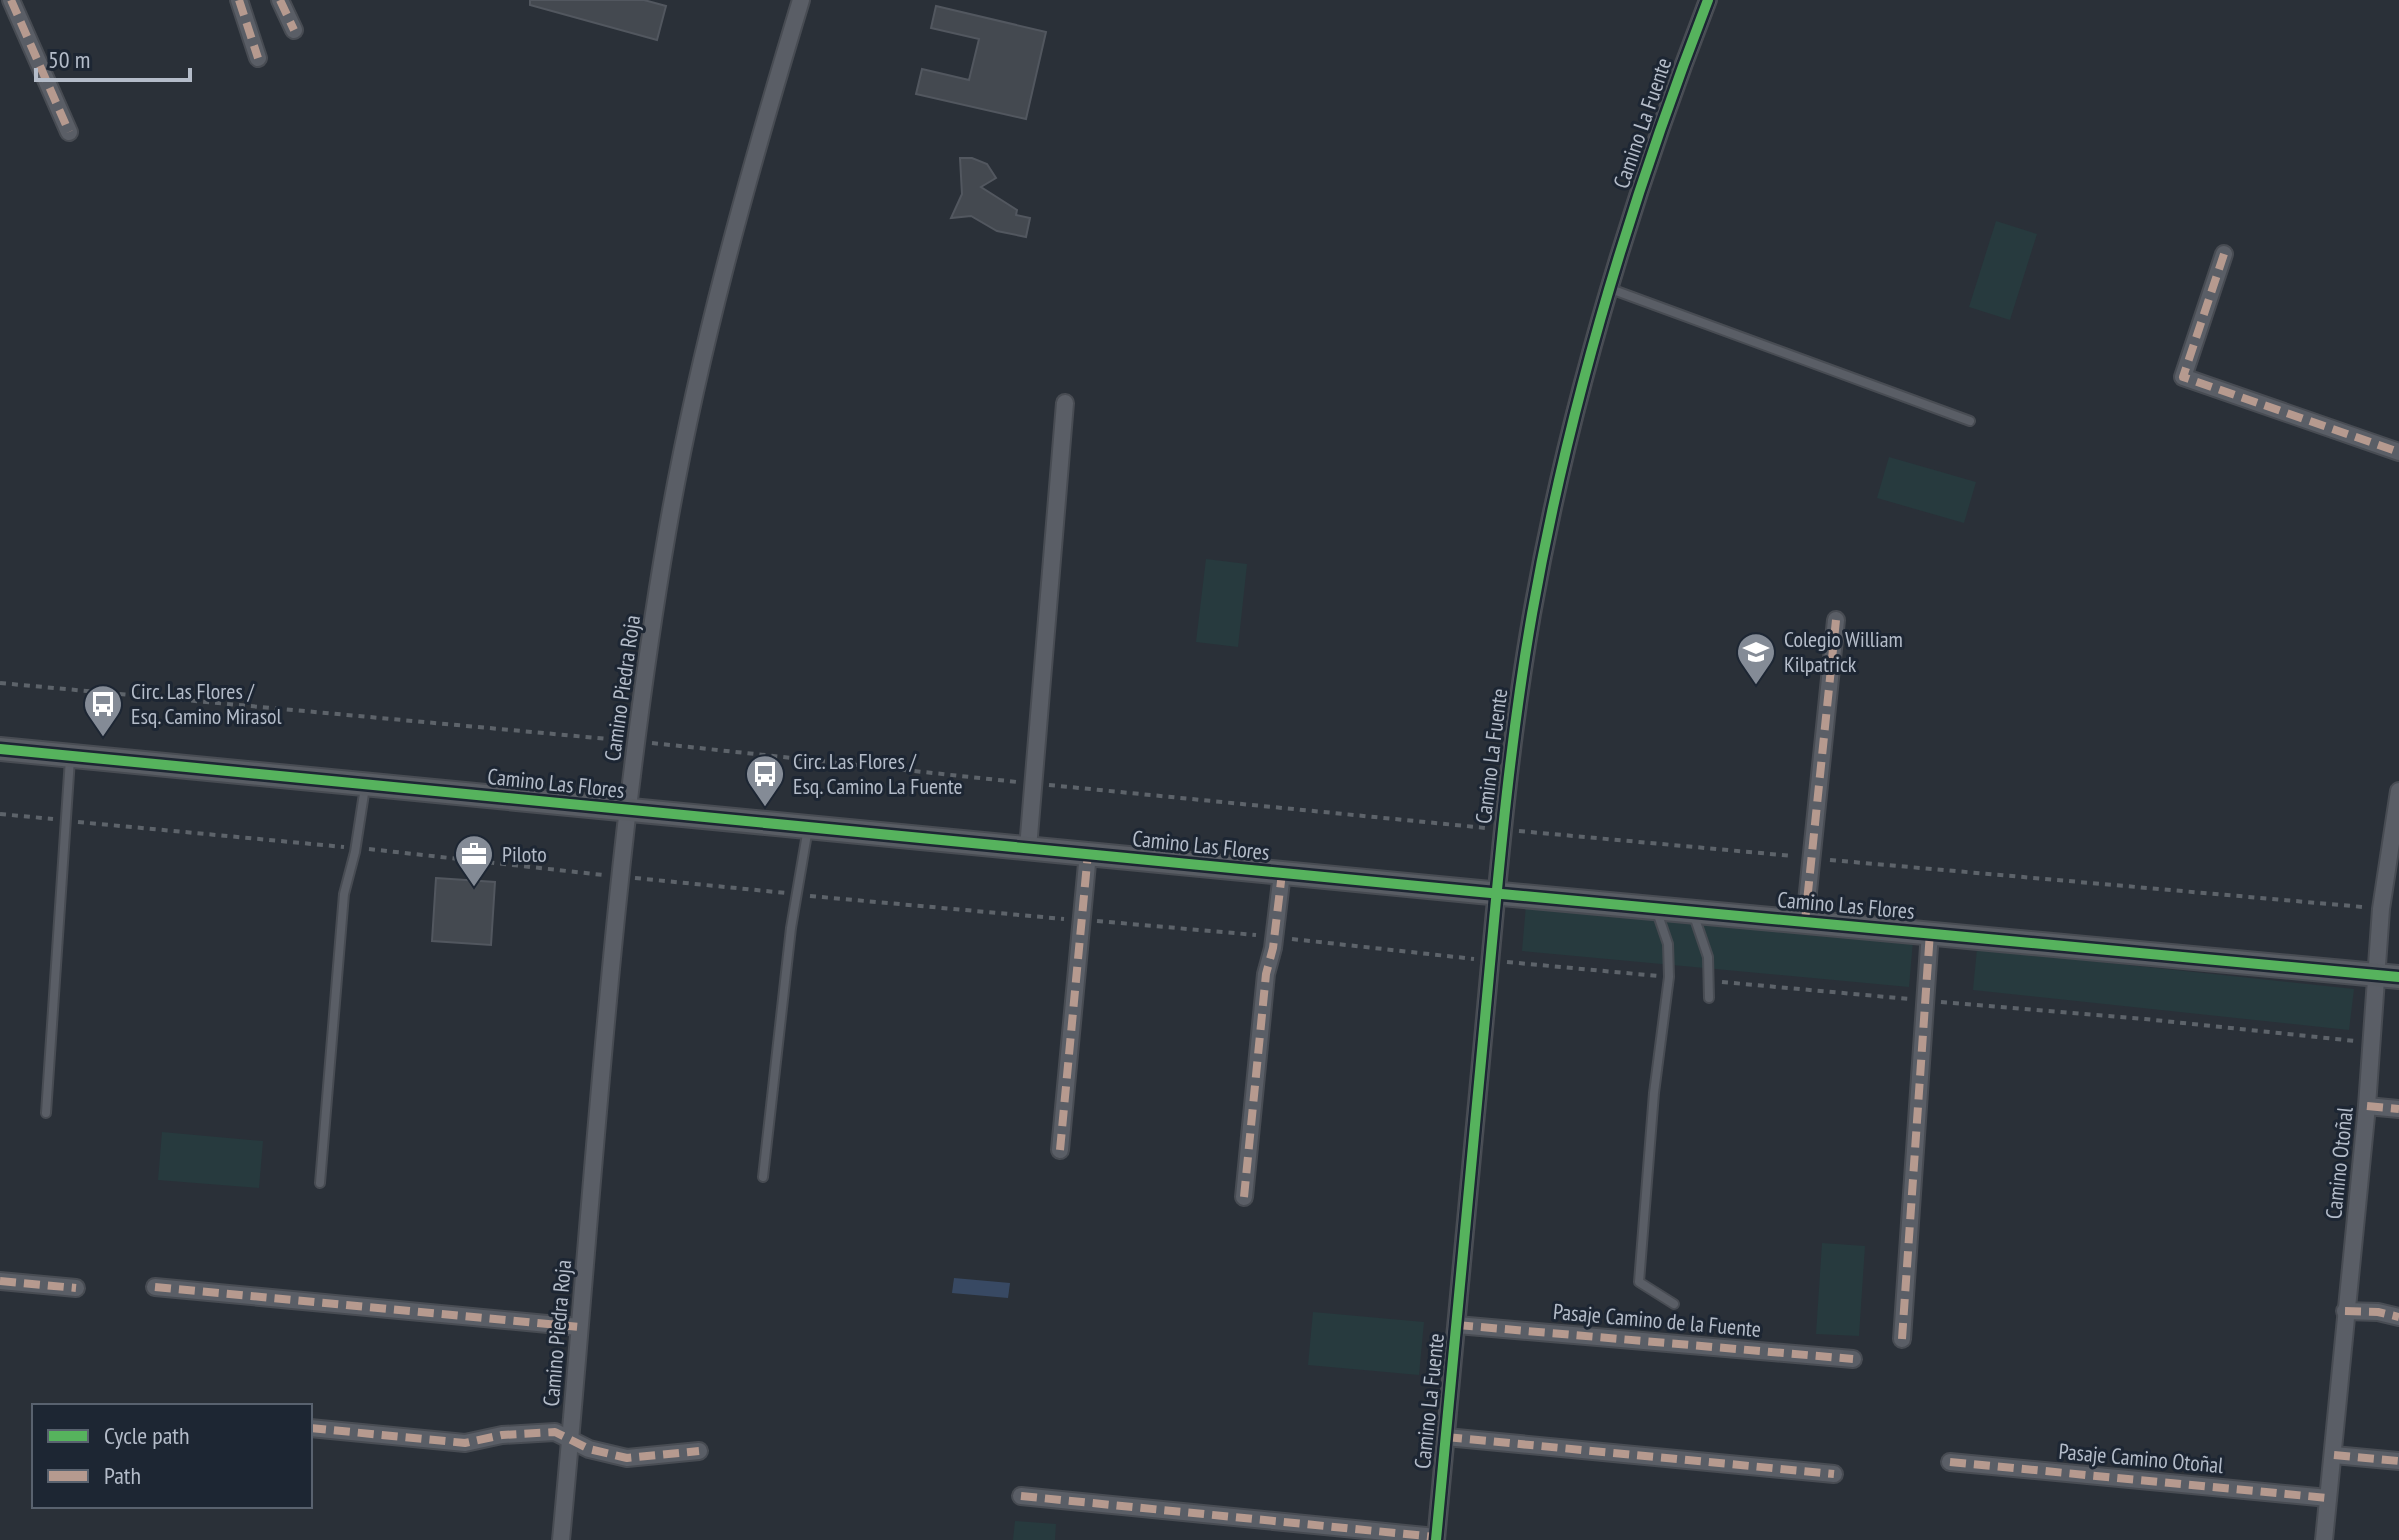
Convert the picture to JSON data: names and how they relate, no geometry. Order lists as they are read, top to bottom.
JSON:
{
  "streets": {
    "street": [
      "Camino La Fuente",
      "Camino Piedra Roja",
      "Camino Las Flores",
      "Camino Otoñal",
      "Pasaje Camino de la Fuente",
      "Pasaje Camino Otoñal"
    ]
  },
  "crossings": [
    ["Camino La Fuente", "Camino Las Flores"],
    ["Camino La Fuente", "Pasaje Camino de la Fuente"],
    ["Camino Piedra Roja", "Camino Las Flores"],
    ["Camino Las Flores", "Camino Otoñal"],
    ["Camino Otoñal", "Pasaje Camino Otoñal"]
  ],
  "places": {
    "school or university": ["Colegio William Kilpatrick"],
    "bus stop": ["Circ. Las Flores / Esq. Camino Mirasol", "Circ. Las Flores / Esq. Camino La Fuente"],
    "office": ["Piloto"]
  },
  "legend": ["Cycle path", "Path"],
  "scale_bar": "50 m"
}
